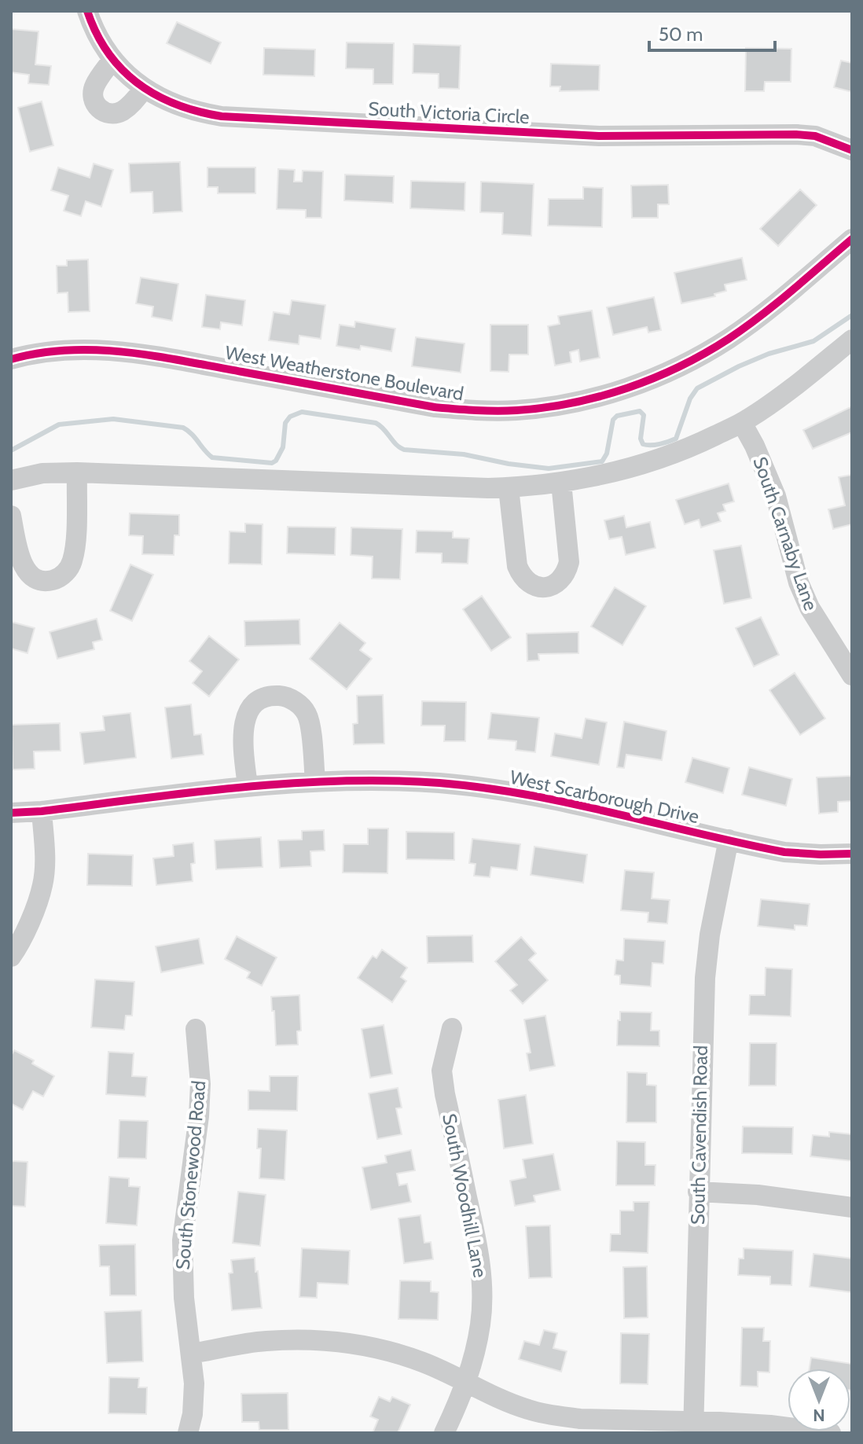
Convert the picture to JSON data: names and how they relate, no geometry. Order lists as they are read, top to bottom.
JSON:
{
  "streets": {
    "street": [
      "South Victoria Circle",
      "West Weatherstone Boulevard",
      "South Carnaby Lane",
      "West Scarborough Drive",
      "South Cavendish Road",
      "South Stonewood Road",
      "South Woodhill Lane"
    ]
  },
  "crossings": [
    ["West Scarborough Drive", "South Cavendish Road"]
  ],
  "scale_bar": "50 m",
  "north": "bottom"
}
